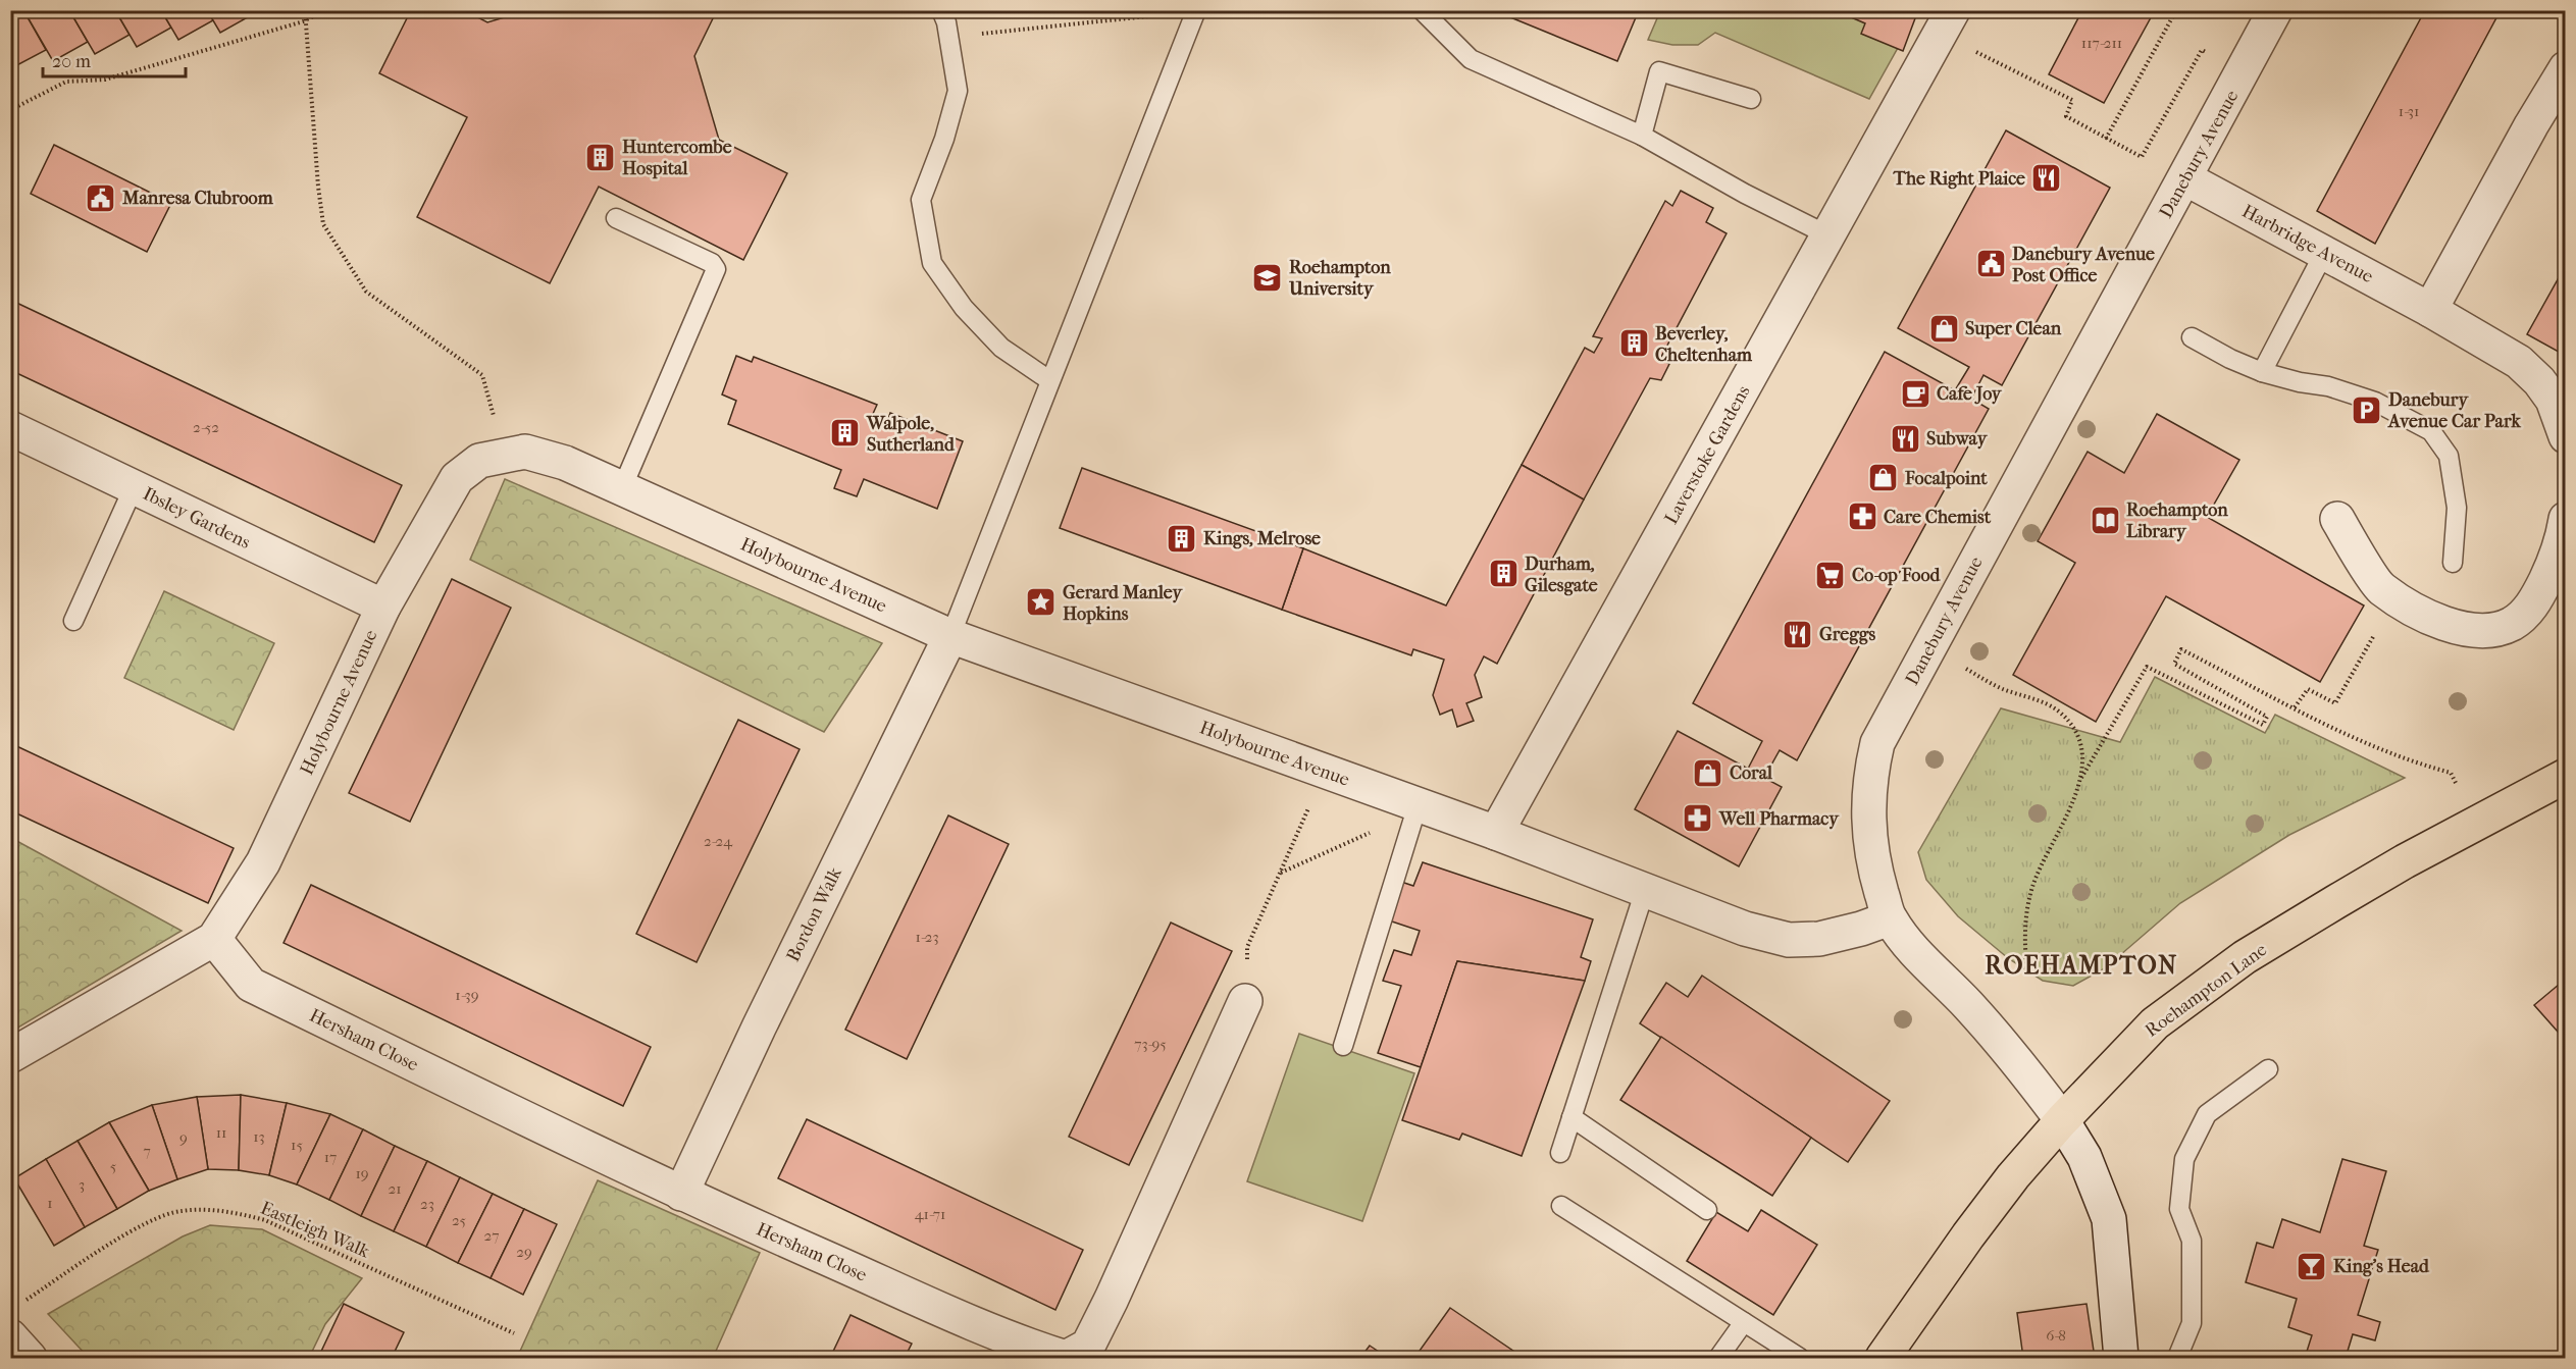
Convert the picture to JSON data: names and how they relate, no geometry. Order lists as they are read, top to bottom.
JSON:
{
  "streets": {
    "highway": ["Roehampton Lane"],
    "street": [
      "Danebury Avenue",
      "Harbridge Avenue",
      "Laverstoke Gardens",
      "Ibsley Gardens",
      "Holybourne Avenue",
      "Bordon Walk",
      "Hersham Close"
    ],
    "path": ["Eastleigh Walk"]
  },
  "crossings": [
    ["Danebury Avenue", "Harbridge Avenue"],
    ["Danebury Avenue", "Holybourne Avenue"],
    ["Danebury Avenue", "Roehampton Lane"],
    ["Laverstoke Gardens", "Holybourne Avenue"],
    ["Ibsley Gardens", "Holybourne Avenue"],
    ["Holybourne Avenue", "Bordon Walk"],
    ["Holybourne Avenue", "Hersham Close"],
    ["Bordon Walk", "Hersham Close"]
  ],
  "districts": ["ROEHAMPTON"],
  "places": {
    "building": [
      "Huntercombe Hospital",
      "Beverley, Cheltenham",
      "Walpole, Sutherland",
      "Kings, Melrose",
      "Durham, Gilesgate"
    ],
    "restaurant": ["The Right Plaice", "Subway", "Greggs"],
    "public building": ["Manresa Clubroom", "Danebury Avenue Post Office"],
    "school or university": ["Roehampton University"],
    "shop": ["Super Clean", "Focalpoint", "Coral"],
    "cafe": ["Cafe Joy"],
    "parking": ["Danebury Avenue Car Park"],
    "pharmacy": ["Care Chemist", "Well Pharmacy"],
    "library": ["Roehampton Library"],
    "supermarket": ["Co-op Food"],
    "place": ["Gerard Manley Hopkins"],
    "bar": ["King's Head"]
  },
  "house_numbers": [
    "117-211",
    "1-31",
    "2-52",
    "2-24",
    "1-23",
    "1-39",
    "73-95",
    "11",
    "13",
    "9",
    "15",
    "7",
    "17",
    "5",
    "19",
    "3",
    "21",
    "1",
    "23",
    "41-71",
    "25",
    "27",
    "29",
    "6-8"
  ],
  "scale_bar": "20 m"
}
